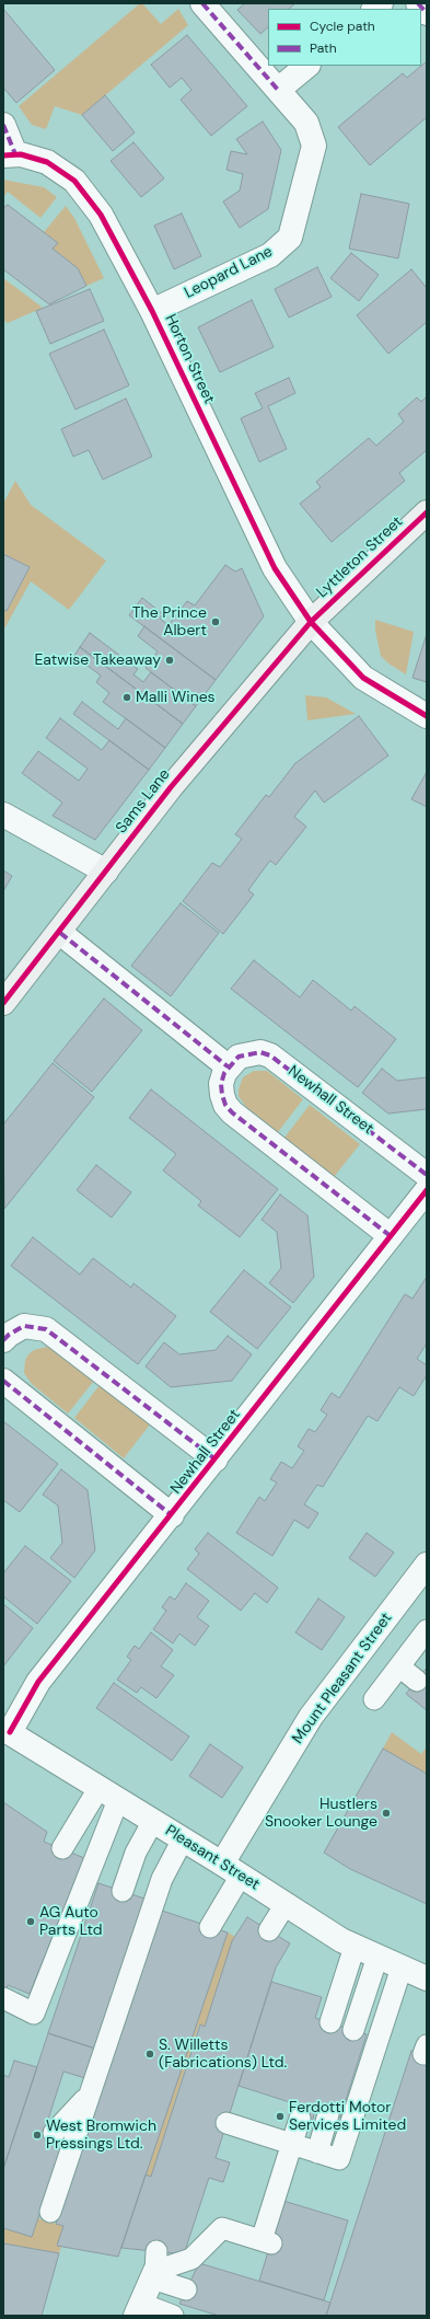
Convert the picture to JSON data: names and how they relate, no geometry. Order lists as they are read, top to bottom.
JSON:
{
  "streets": {
    "street": [
      "Leopard Lane",
      "Horton Street",
      "Lyttleton Street",
      "Sams Lane",
      "Newhall Street",
      "Mount Pleasant Street",
      "Pleasant Street"
    ]
  },
  "crossings": [
    ["Leopard Lane", "Horton Street"],
    ["Horton Street", "Lyttleton Street"],
    ["Horton Street", "Sams Lane"],
    ["Lyttleton Street", "Sams Lane"],
    ["Newhall Street", "Pleasant Street"],
    ["Mount Pleasant Street", "Pleasant Street"]
  ],
  "places": [
    "The Prince Albert",
    "Eatwise Takeaway",
    "Malli Wines",
    "Hustlers Snooker Lounge",
    "AG Auto Parts Ltd",
    "S. Willetts (Fabrications) Ltd.",
    "Ferdotti Motor Services Limited",
    "West Bromwich Pressings Ltd."
  ],
  "legend": ["Cycle path", "Path"]
}
